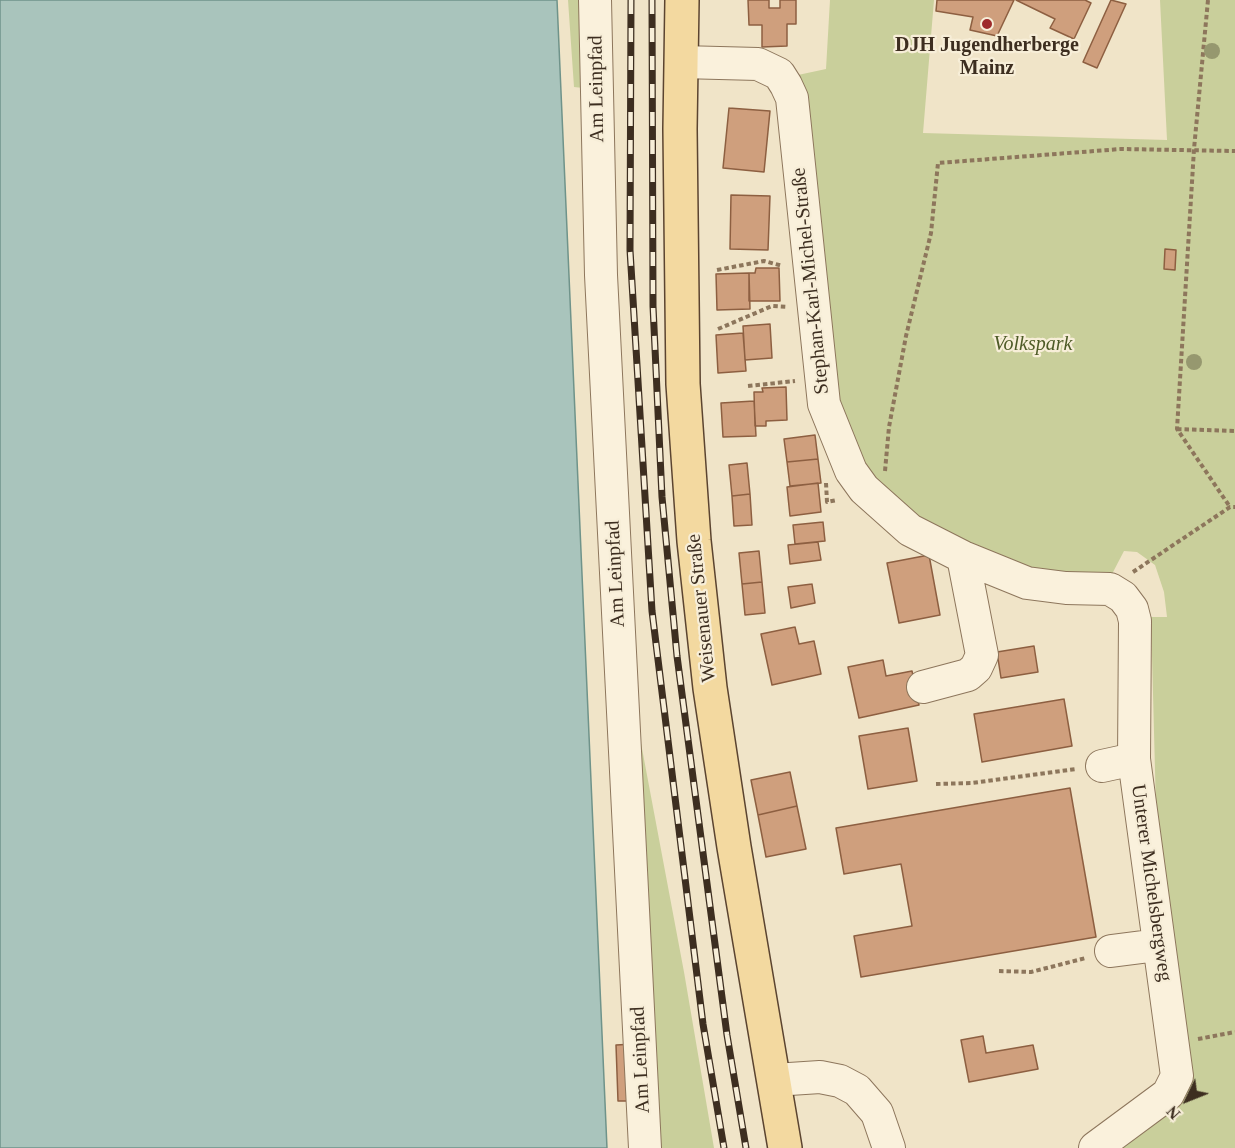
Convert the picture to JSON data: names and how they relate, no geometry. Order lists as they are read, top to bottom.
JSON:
{
  "streets": {
    "main road": ["Weisenauer Straße"],
    "street": ["Am Leinpfad", "Stephan-Karl-Michel-Straße", "Unterer Michelsbergweg"]
  },
  "crossings": [
    ["Stephan-Karl-Michel-Straße", "Weisenauer Straße"],
    ["Stephan-Karl-Michel-Straße", "Unterer Michelsbergweg"]
  ],
  "parks": ["Volkspark"],
  "places": ["DJH Jugendherberge Mainz"],
  "north": "bottom left"
}
